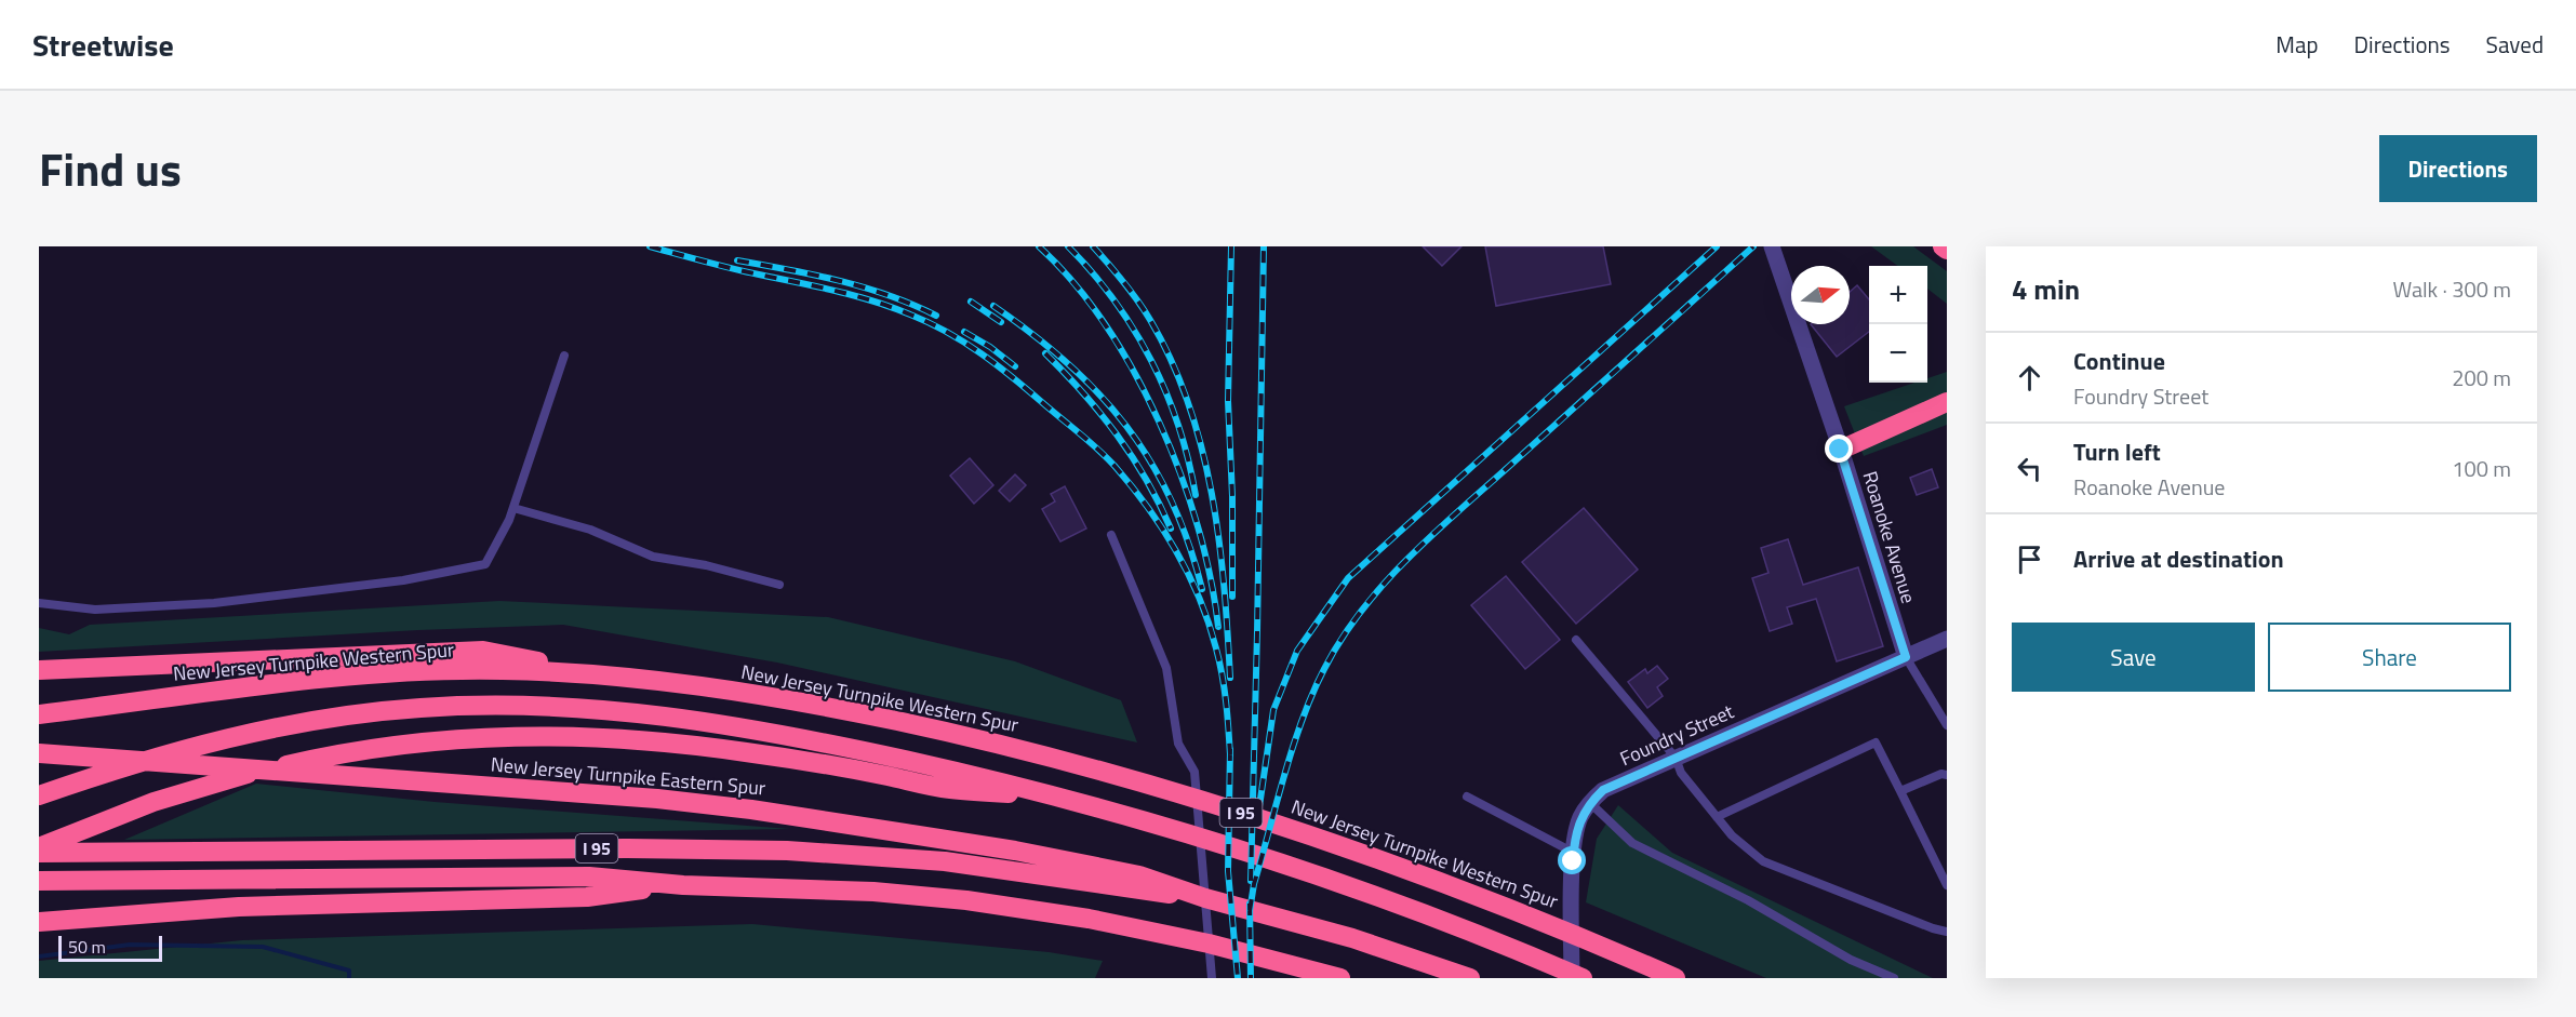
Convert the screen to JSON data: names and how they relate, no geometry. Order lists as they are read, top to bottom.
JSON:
{
  "streets": {
    "highway": ["New Jersey Turnpike Western Spur", "New Jersey Turnpike Eastern Spur", "I 95"],
    "street": ["Roanoke Avenue", "Foundry Street"]
  },
  "crossings": [
    ["Roanoke Avenue", "Foundry Street"]
  ],
  "scale_bar": "50 m",
  "north": "right",
  "page": {
    "header": "Streetwise",
    "nav": ["Map", "Directions", "Saved"],
    "title": "Find us",
    "buttons": [
      "Directions",
      ["Save", "Share"]
    ],
    "heading": ["4 min", "Walk · 300 m"],
    "map_buttons": ["+", "−"],
    "list": [
      ["Continue", "Foundry Street", "200 m"],
      ["Turn left", "Roanoke Avenue", "100 m"],
      "Arrive at destination"
    ],
    "scale": "50 m"
  }
}
